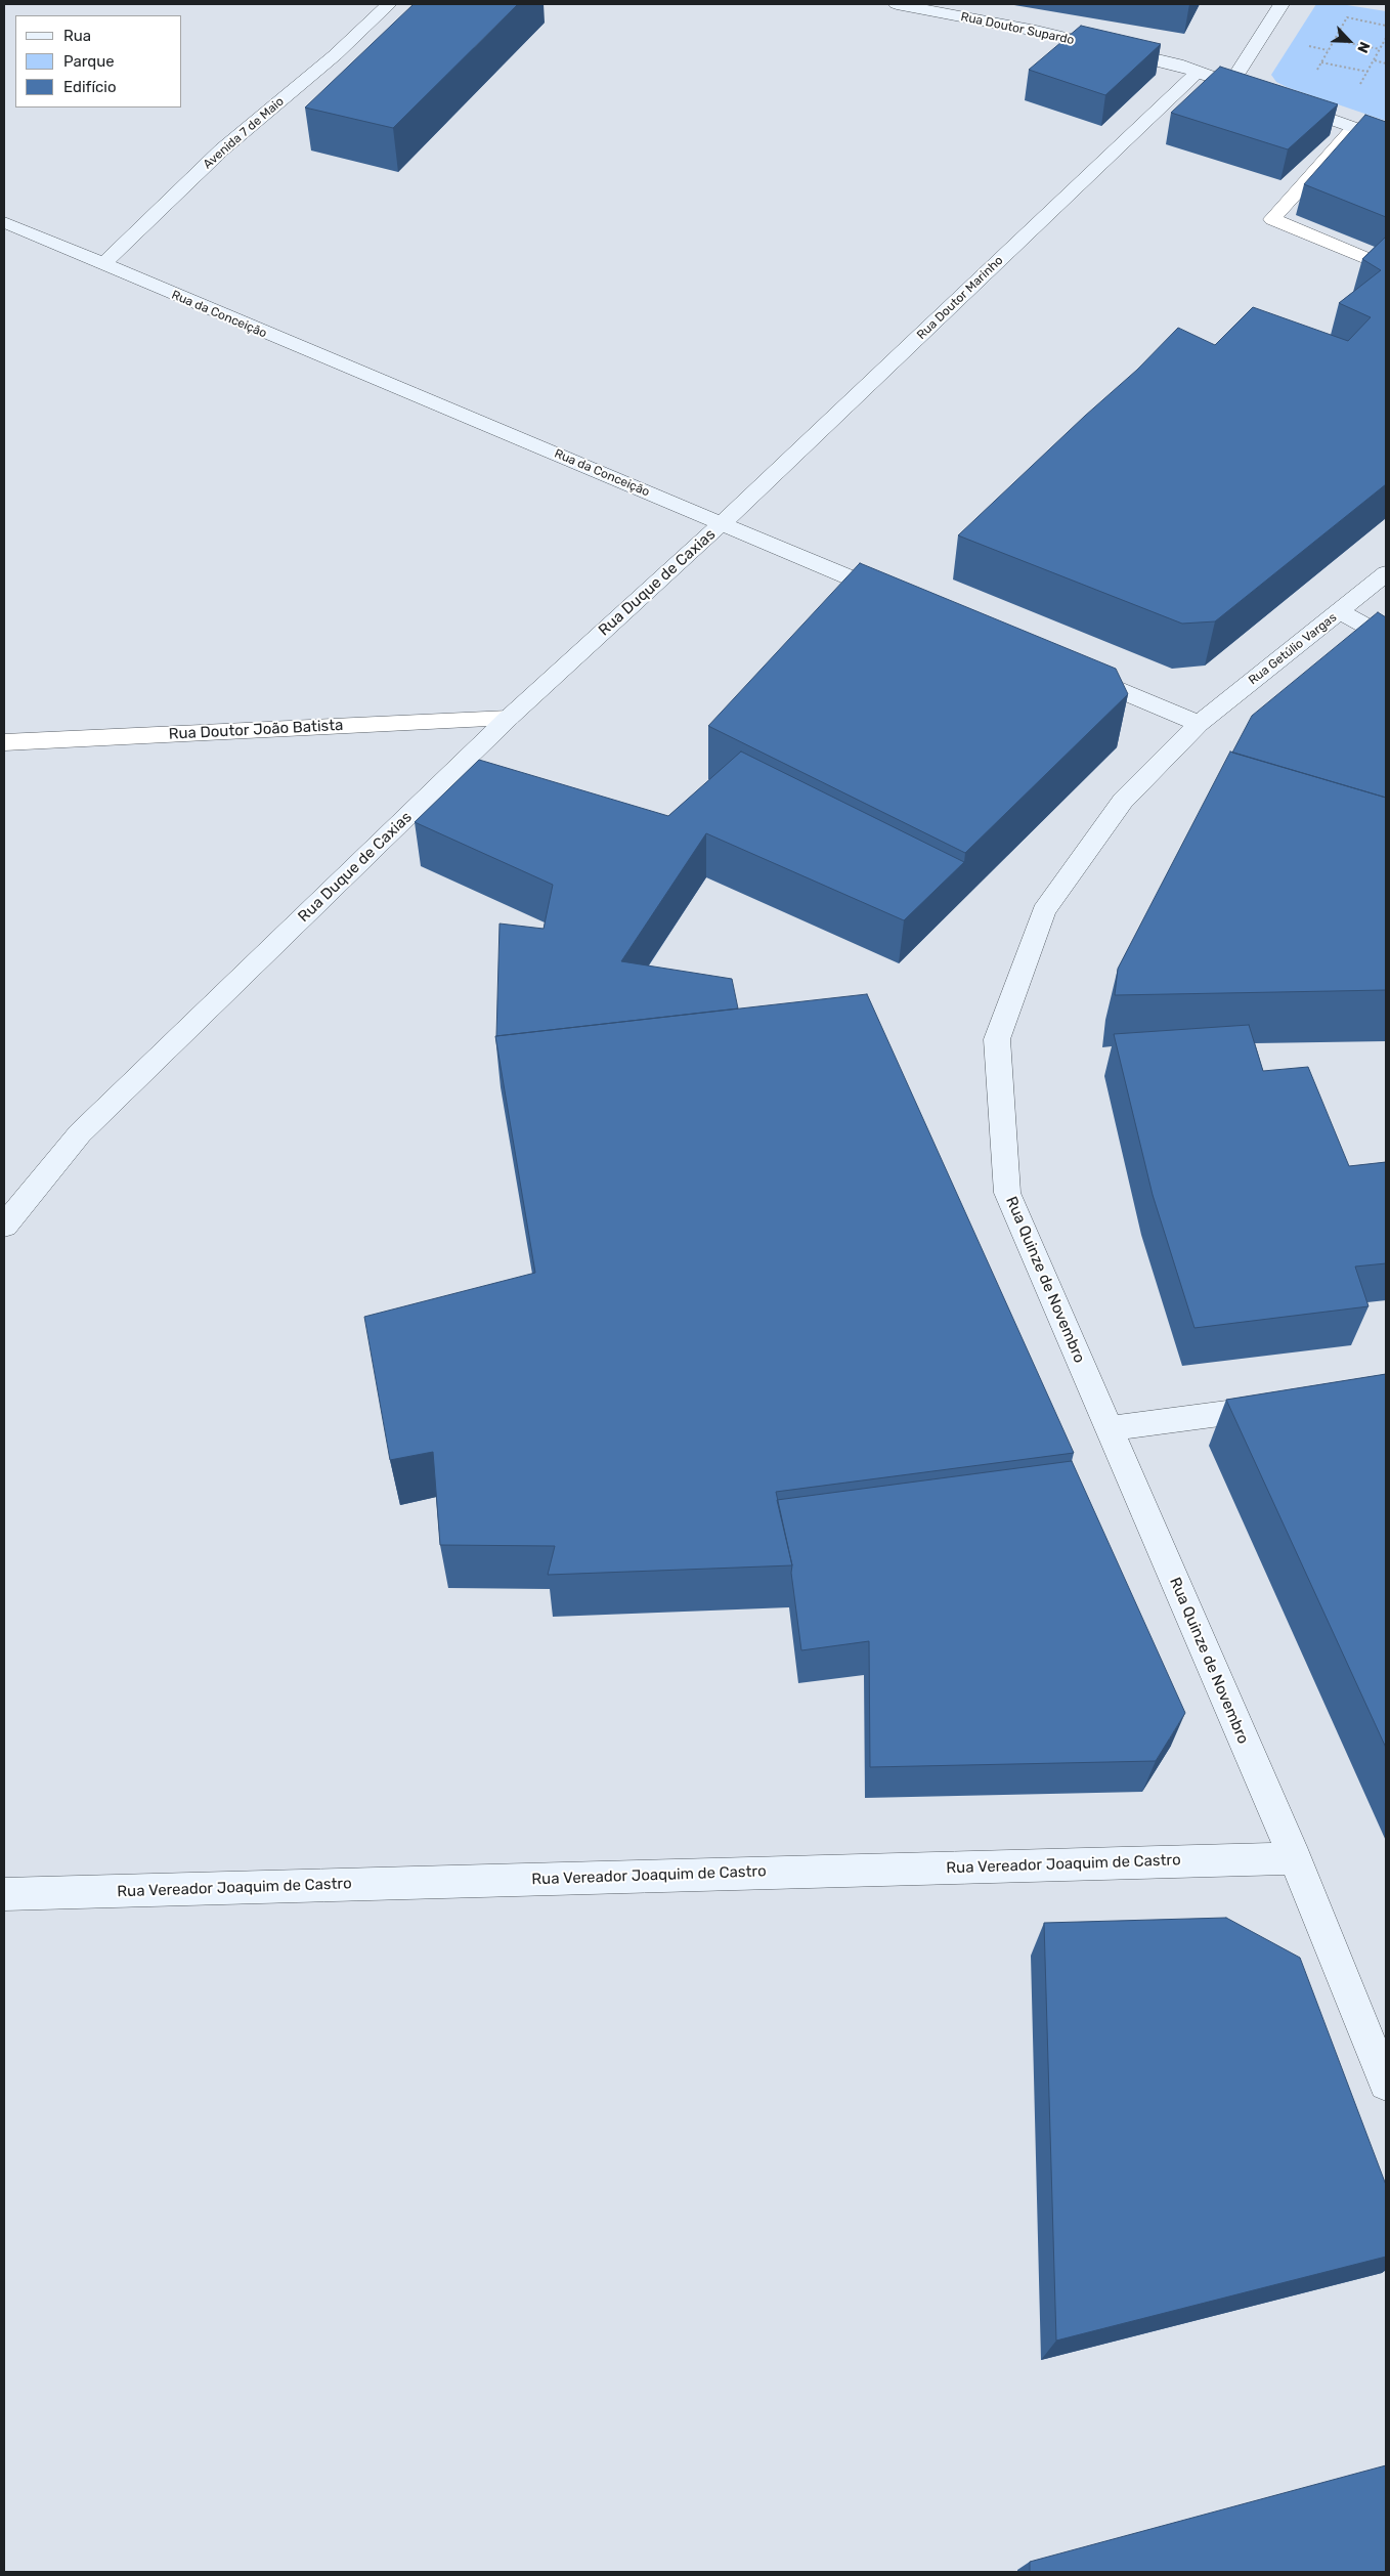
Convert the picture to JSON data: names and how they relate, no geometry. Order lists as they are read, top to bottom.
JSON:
{
  "streets": {
    "main road": [
      "Rua Doutor Supardo",
      "Avenida 7 de Maio",
      "Rua Doutor Marinho",
      "Rua da Conceição",
      "Rua Duque de Caxias",
      "Rua Getúlio Vargas",
      "Rua Quinze de Novembro",
      "Rua Vereador Joaquim de Castro"
    ],
    "street": ["Rua Doutor João Batista"]
  },
  "crossings": [
    ["Rua Doutor Supardo", "Rua Doutor Marinho"],
    ["Avenida 7 de Maio", "Rua da Conceição"],
    ["Rua Doutor Marinho", "Rua da Conceição"],
    ["Rua Doutor Marinho", "Rua Duque de Caxias"],
    ["Rua da Conceição", "Rua Duque de Caxias"],
    ["Rua Duque de Caxias", "Rua Doutor João Batista"],
    ["Rua Getúlio Vargas", "Rua Quinze de Novembro"],
    ["Rua Quinze de Novembro", "Rua Vereador Joaquim de Castro"]
  ],
  "legend": ["Rua", "Parque", "Edifício"],
  "north": "bottom right"
}
